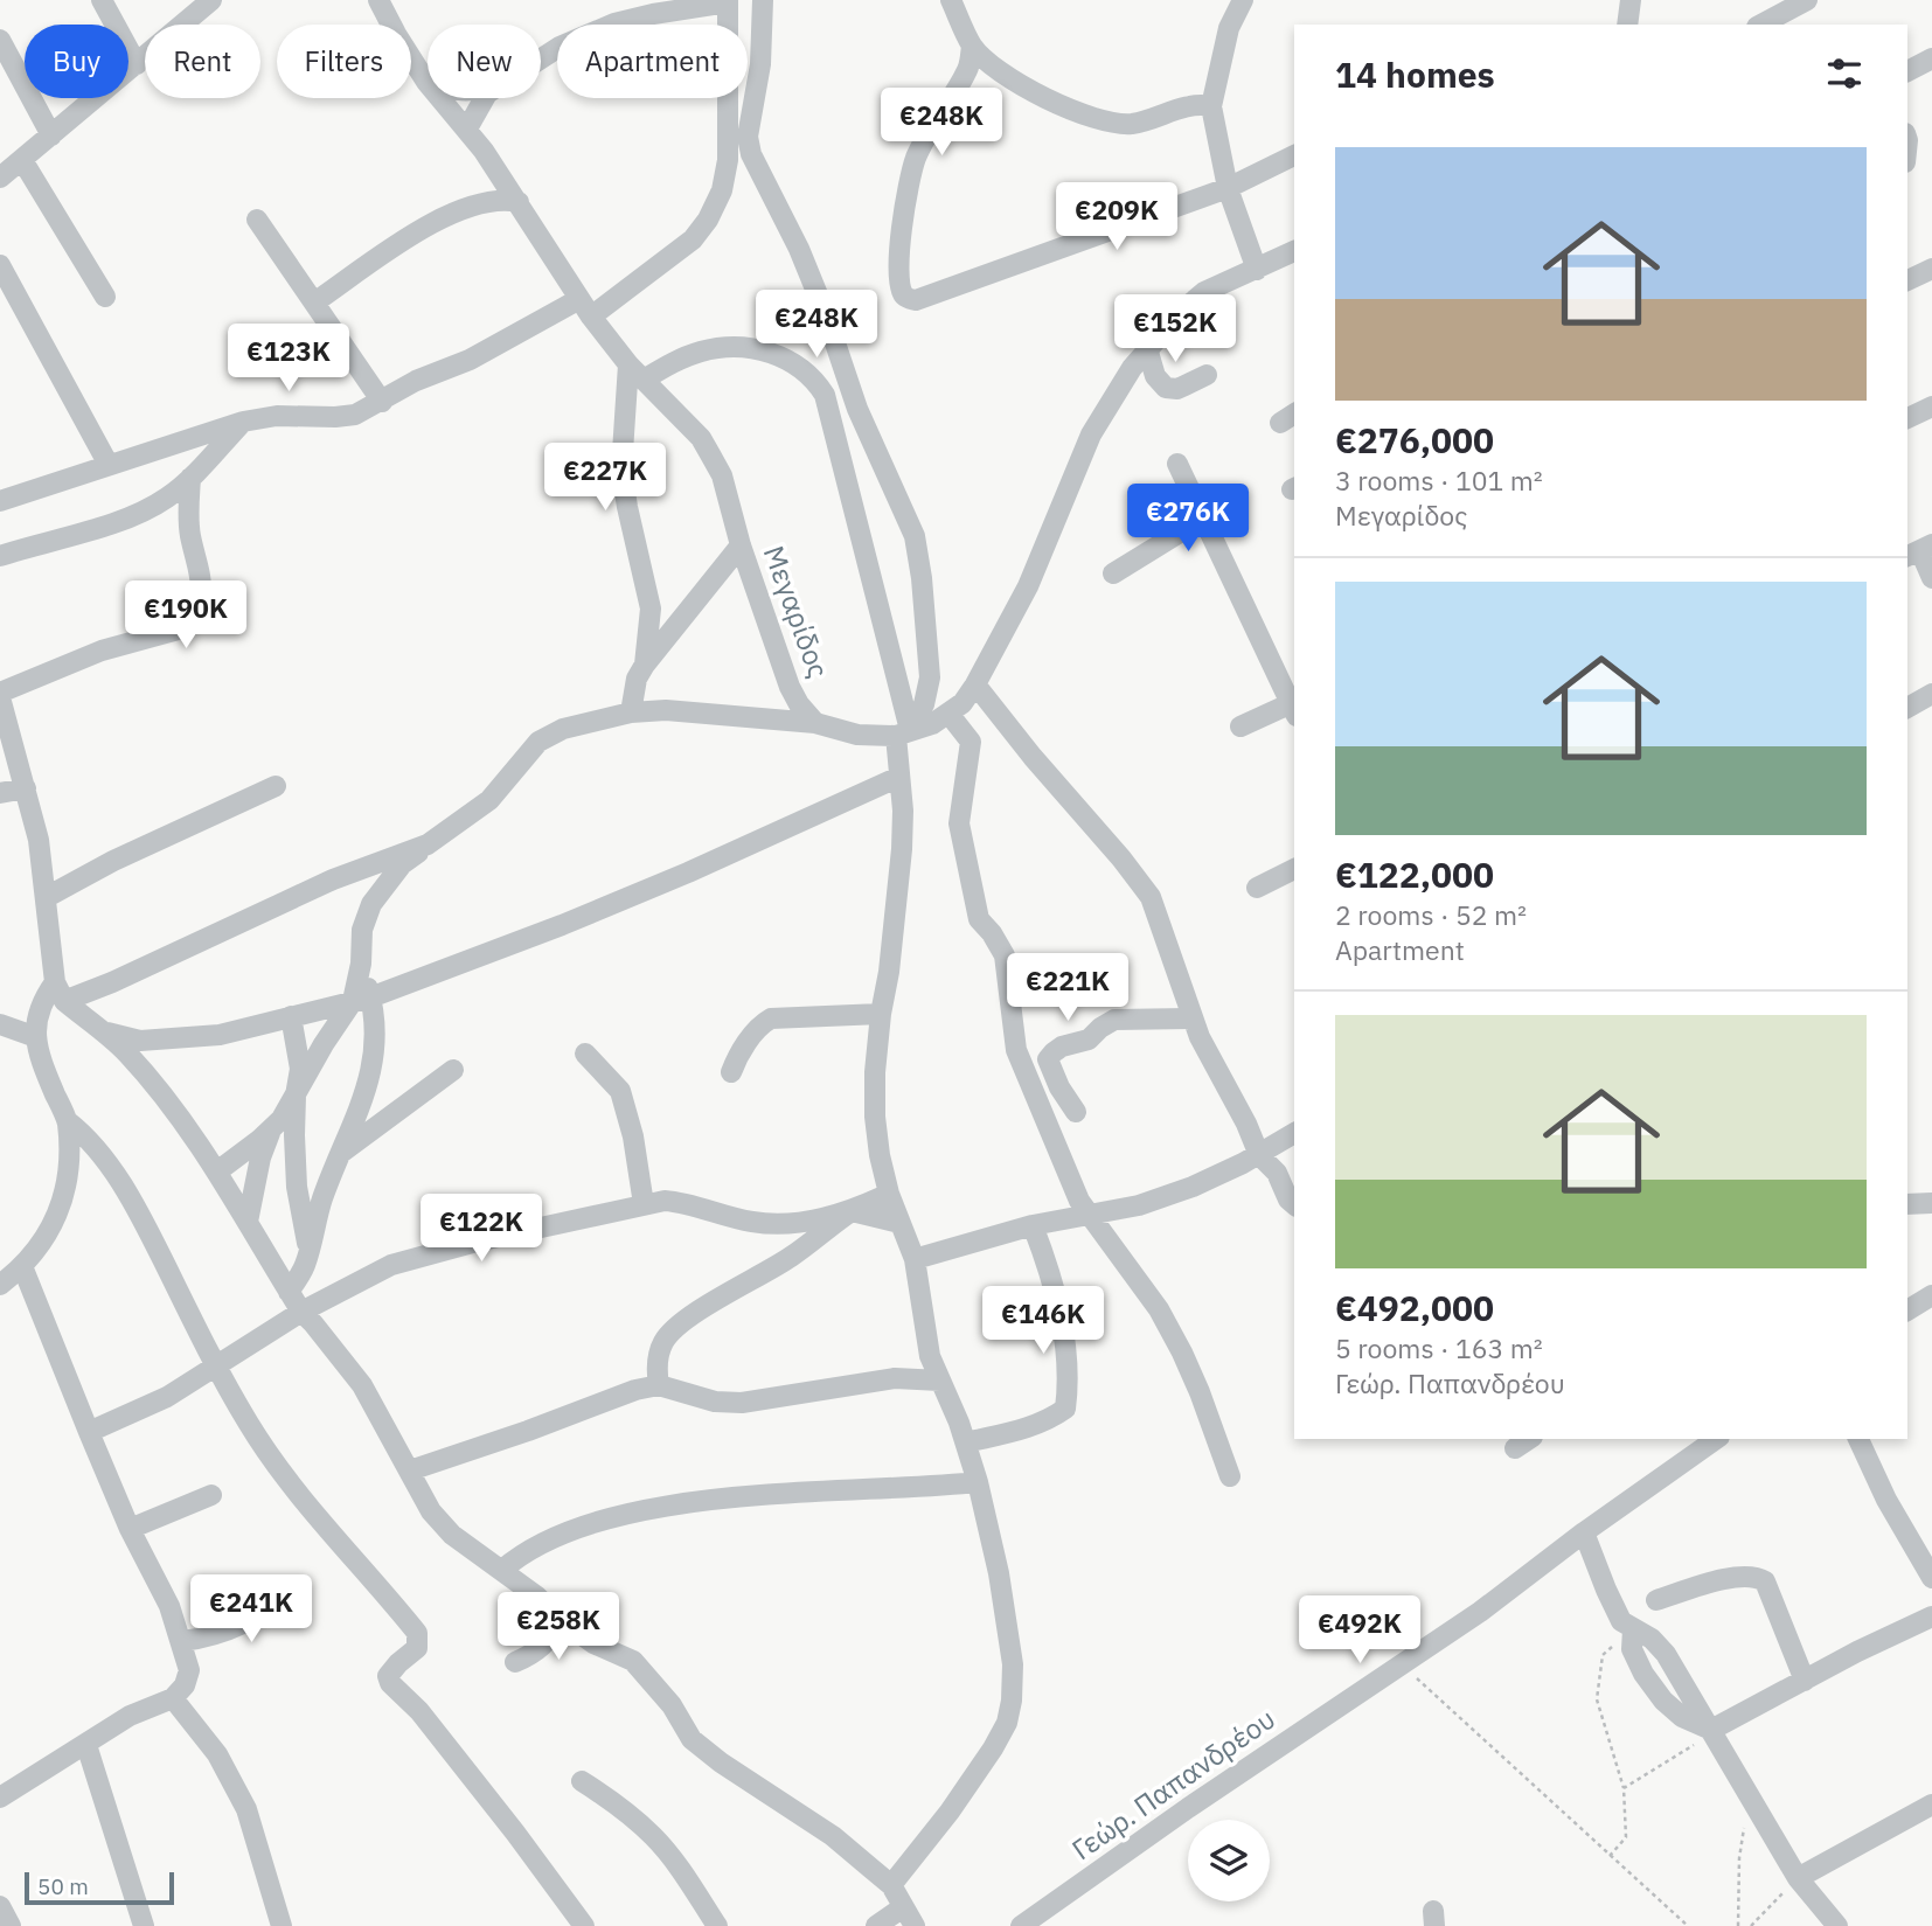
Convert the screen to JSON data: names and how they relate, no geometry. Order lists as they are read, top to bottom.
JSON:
{
  "streets": {
    "street": ["Μεγαρίδος", "Γεώρ. Παπανδρέου"]
  },
  "scale_bar": "50 m",
  "page": {
    "chip": [
      "Buy",
      "Rent",
      "Filters",
      "New",
      "Apartment"
    ],
    "heading": "14 homes",
    "price": [
      "€248K",
      "€209K",
      "€248K",
      "€152K",
      "€123K",
      "€227K",
      "€276K",
      "€190K",
      "€221K",
      "€122K",
      "€146K",
      "€241K",
      "€258K",
      "€492K"
    ],
    "list": [
      {
        "name": "€276,000",
        "note": "3 rooms · 101 m² · Μεγαρίδος"
      },
      {
        "name": "€122,000",
        "note": "2 rooms · 52 m² · Apartment"
      },
      {
        "name": "€492,000",
        "note": "5 rooms · 163 m² · Γεώρ. Παπανδρέου"
      }
    ],
    "scale": "50 m"
  }
}
